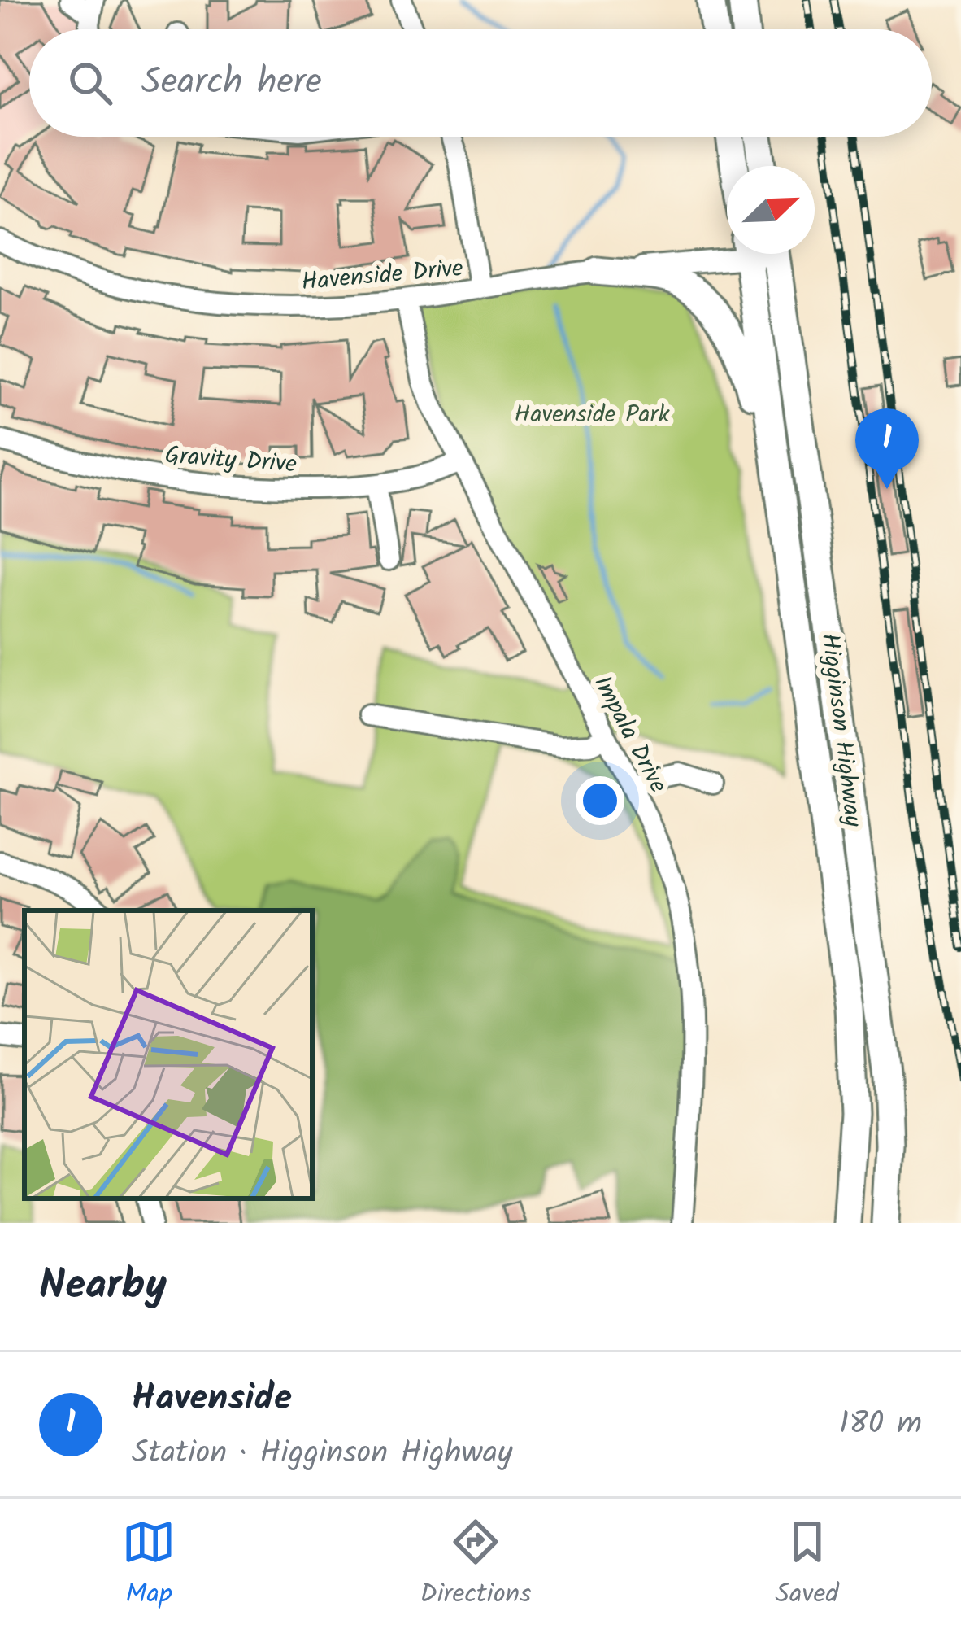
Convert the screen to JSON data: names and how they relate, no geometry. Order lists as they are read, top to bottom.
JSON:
{
  "streets": {
    "highway": ["Higginson Highway"],
    "street": ["Havenside Drive", "Gravity Drive", "Impala Drive"]
  },
  "crossings": [
    ["Havenside Drive", "Impala Drive"],
    ["Gravity Drive", "Impala Drive"]
  ],
  "parks": ["Havenside Park"],
  "north": "top right",
  "page": {
    "search": "Search here",
    "pins": "1",
    "heading": "Nearby",
    "list": [
      {
        "mark": "1",
        "name": "Havenside",
        "note": "Station · Higginson Highway",
        "value": "180 m"
      }
    ],
    "nav": ["Map", "Directions", "Saved"]
  }
}
